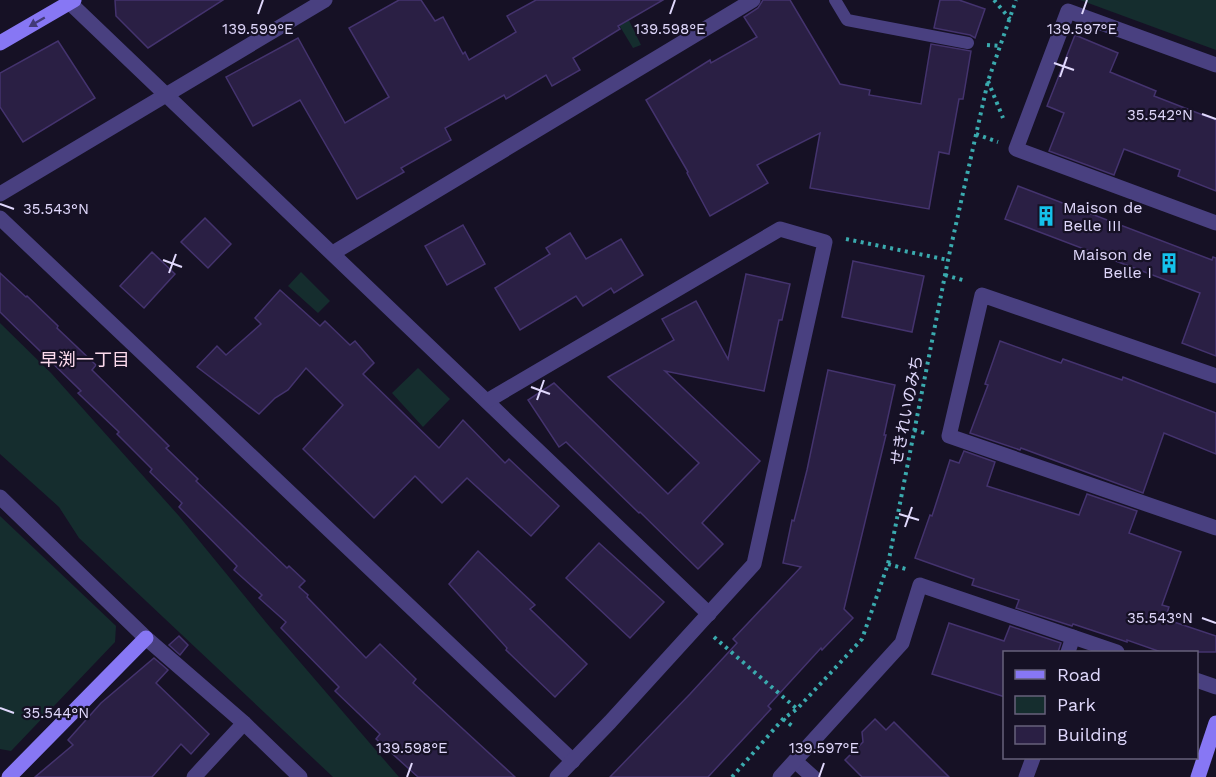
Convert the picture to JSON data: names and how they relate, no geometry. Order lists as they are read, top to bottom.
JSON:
{
  "streets": {
    "path": ["せきれいのみち"]
  },
  "districts": ["早渕一丁目"],
  "places": {
    "building": ["Maison de Belle III", "Maison de Belle I"]
  },
  "legend": ["Road", "Park", "Building"],
  "coordinates": [
    "139.599°E",
    "139.598°E",
    "139.597°E",
    "35.542°N",
    "35.543°N",
    "35.544°N"
  ]
}
